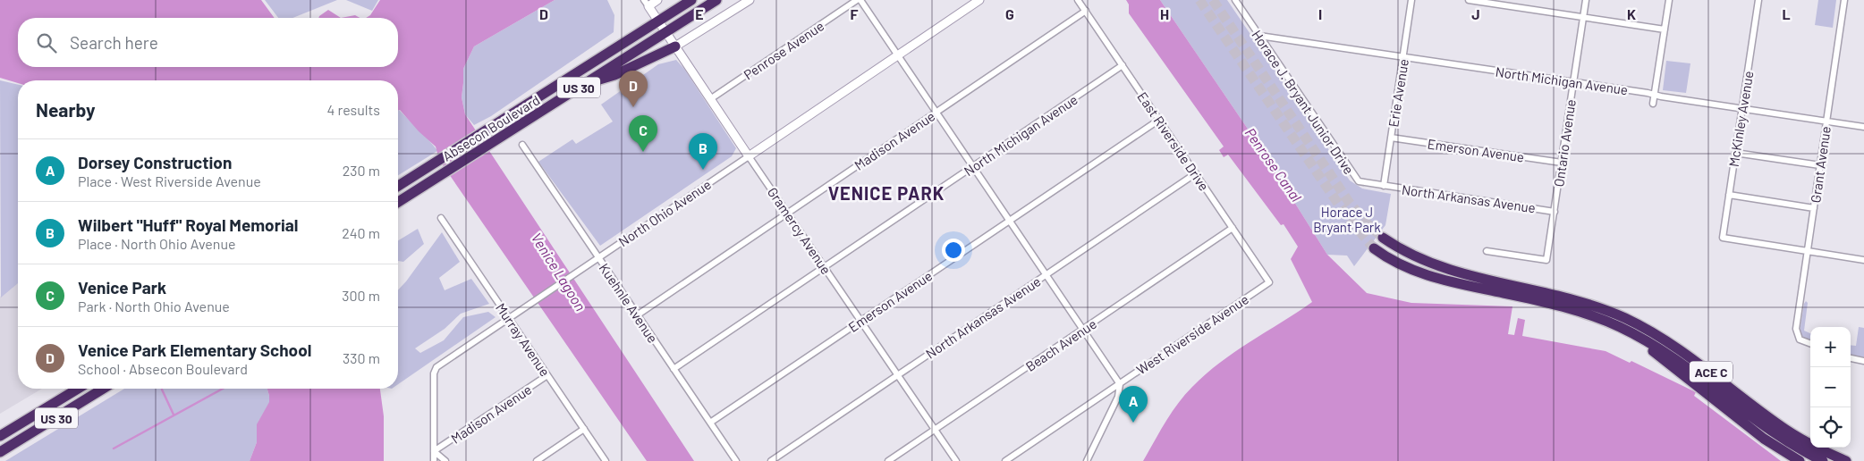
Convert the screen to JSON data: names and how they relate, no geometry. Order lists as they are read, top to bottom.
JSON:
{
  "streets": {
    "highway": ["US 30", "Absecon Boulevard", "ACE C"],
    "street": [
      "Penrose Avenue",
      "North Michigan Avenue",
      "Erie Avenue",
      "Horace J. Bryant Junior Drive",
      "McKinley Avenue",
      "Madison Avenue",
      "East Riverside Drive",
      "Ontario Avenue",
      "Emerson Avenue",
      "Grant Avenue",
      "North Arkansas Avenue",
      "North Ohio Avenue",
      "Gramercy Avenue",
      "Kuehnle Avenue",
      "West Riverside Avenue",
      "Murray Avenue",
      "Beach Avenue"
    ]
  },
  "crossings": [
    ["Penrose Avenue", "Gramercy Avenue"],
    ["North Michigan Avenue", "Erie Avenue"],
    ["North Michigan Avenue", "Horace J. Bryant Junior Drive"],
    ["North Michigan Avenue", "McKinley Avenue"],
    ["North Michigan Avenue", "East Riverside Drive"],
    ["North Michigan Avenue", "Ontario Avenue"],
    ["North Michigan Avenue", "Grant Avenue"],
    ["North Michigan Avenue", "Gramercy Avenue"],
    ["North Michigan Avenue", "Kuehnle Avenue"],
    ["Erie Avenue", "Horace J. Bryant Junior Drive"],
    ["Erie Avenue", "Emerson Avenue"],
    ["Erie Avenue", "North Arkansas Avenue"],
    ["Horace J. Bryant Junior Drive", "North Arkansas Avenue"],
    ["McKinley Avenue", "Grant Avenue"],
    ["Absecon Boulevard", "Gramercy Avenue"],
    ["Madison Avenue", "East Riverside Drive"],
    ["Madison Avenue", "North Ohio Avenue"],
    ["Madison Avenue", "Gramercy Avenue"],
    ["Madison Avenue", "Kuehnle Avenue"],
    ["Madison Avenue", "Murray Avenue"],
    ["East Riverside Drive", "Emerson Avenue"],
    ["East Riverside Drive", "North Arkansas Avenue"],
    ["East Riverside Drive", "West Riverside Avenue"],
    ["East Riverside Drive", "Beach Avenue"],
    ["Ontario Avenue", "Emerson Avenue"],
    ["Ontario Avenue", "North Arkansas Avenue"],
    ["Emerson Avenue", "Gramercy Avenue"],
    ["Emerson Avenue", "Kuehnle Avenue"],
    ["North Arkansas Avenue", "Gramercy Avenue"],
    ["North Ohio Avenue", "Gramercy Avenue"],
    ["North Ohio Avenue", "Kuehnle Avenue"],
    ["North Ohio Avenue", "Murray Avenue"],
    ["Gramercy Avenue", "Beach Avenue"]
  ],
  "districts": ["VENICE PARK"],
  "water": ["Penrose Canal", "Venice Lagoon"],
  "parks": ["Horace J Bryant Park"],
  "page": {
    "search": "Search here",
    "pins": [
      "D",
      "C",
      "B",
      "A"
    ],
    "heading": ["Nearby", "4 results"],
    "list": [
      {
        "mark": "A",
        "name": "Dorsey Construction",
        "note": "Place · West Riverside Avenue",
        "value": "230 m"
      },
      {
        "mark": "B",
        "name": "Wilbert \"Huff\" Royal Memorial",
        "note": "Place · North Ohio Avenue",
        "value": "240 m"
      },
      {
        "mark": "C",
        "name": "Venice Park",
        "note": "Park · North Ohio Avenue",
        "value": "300 m"
      },
      {
        "mark": "D",
        "name": "Venice Park Elementary School",
        "note": "School · Absecon Boulevard",
        "value": "330 m"
      }
    ],
    "map_buttons": ["+", "−"]
  },
  "grid": {
    "columns": [
      "D",
      "E",
      "F",
      "G",
      "H",
      "I",
      "J",
      "K",
      "L"
    ]
  }
}
